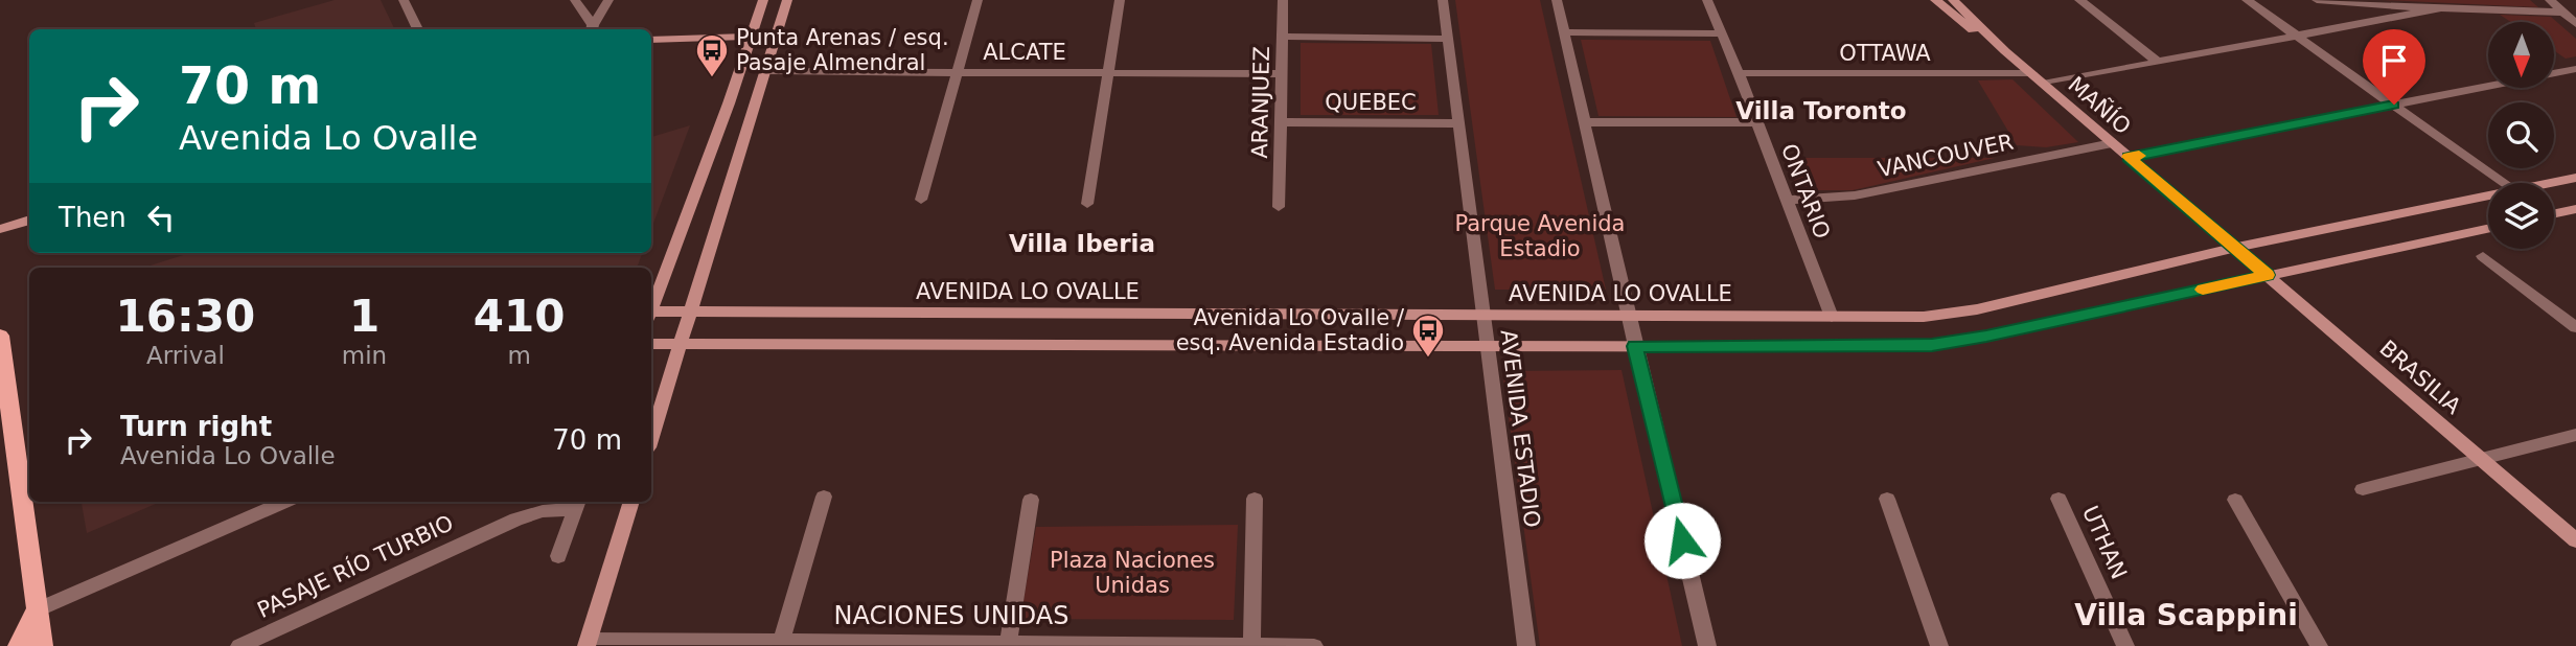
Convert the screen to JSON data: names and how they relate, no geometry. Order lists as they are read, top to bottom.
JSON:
{
  "streets": {
    "main road": ["MAÑÍO", "AVENIDA LO OVALLE", "BRASILIA"],
    "street": [
      "ALCATE",
      "OTTAWA",
      "ARANJUEZ",
      "QUEBEC",
      "VANCOUVER",
      "ONTARIO",
      "AVENIDA ESTADIO",
      "UTHAN",
      "PASAJE RÍO TURBIO",
      "NACIONES UNIDAS"
    ]
  },
  "crossings": [
    ["ALCATE", "ARANJUEZ"],
    ["OTTAWA", "MAÑÍO"],
    ["OTTAWA", "ONTARIO"],
    ["ARANJUEZ", "QUEBEC"],
    ["QUEBEC", "AVENIDA ESTADIO"],
    ["MAÑÍO", "VANCOUVER"],
    ["MAÑÍO", "AVENIDA LO OVALLE"],
    ["MAÑÍO", "BRASILIA"],
    ["VANCOUVER", "ONTARIO"],
    ["ONTARIO", "AVENIDA LO OVALLE"],
    ["AVENIDA LO OVALLE", "BRASILIA"],
    ["AVENIDA LO OVALLE", "AVENIDA ESTADIO"]
  ],
  "districts": ["Villa Toronto", "Villa Iberia", "Villa Scappini"],
  "parks": ["Parque Avenida Estadio", "Plaza Naciones Unidas"],
  "places": {
    "bus stop": ["Punta Arenas / esq. Pasaje Almendral", "Avenida Lo Ovalle / esq. Avenida Estadio"]
  },
  "north": "bottom",
  "page": {
    "turn": ["70 m", "Avenida Lo Ovalle"],
    "then": "Then",
    "eta": [
      "16:30",
      "Arrival",
      "1",
      "min",
      "410",
      "m"
    ],
    "list": [
      {
        "name": "Turn right",
        "note": "Avenida Lo Ovalle",
        "value": "70 m"
      }
    ]
  }
}
